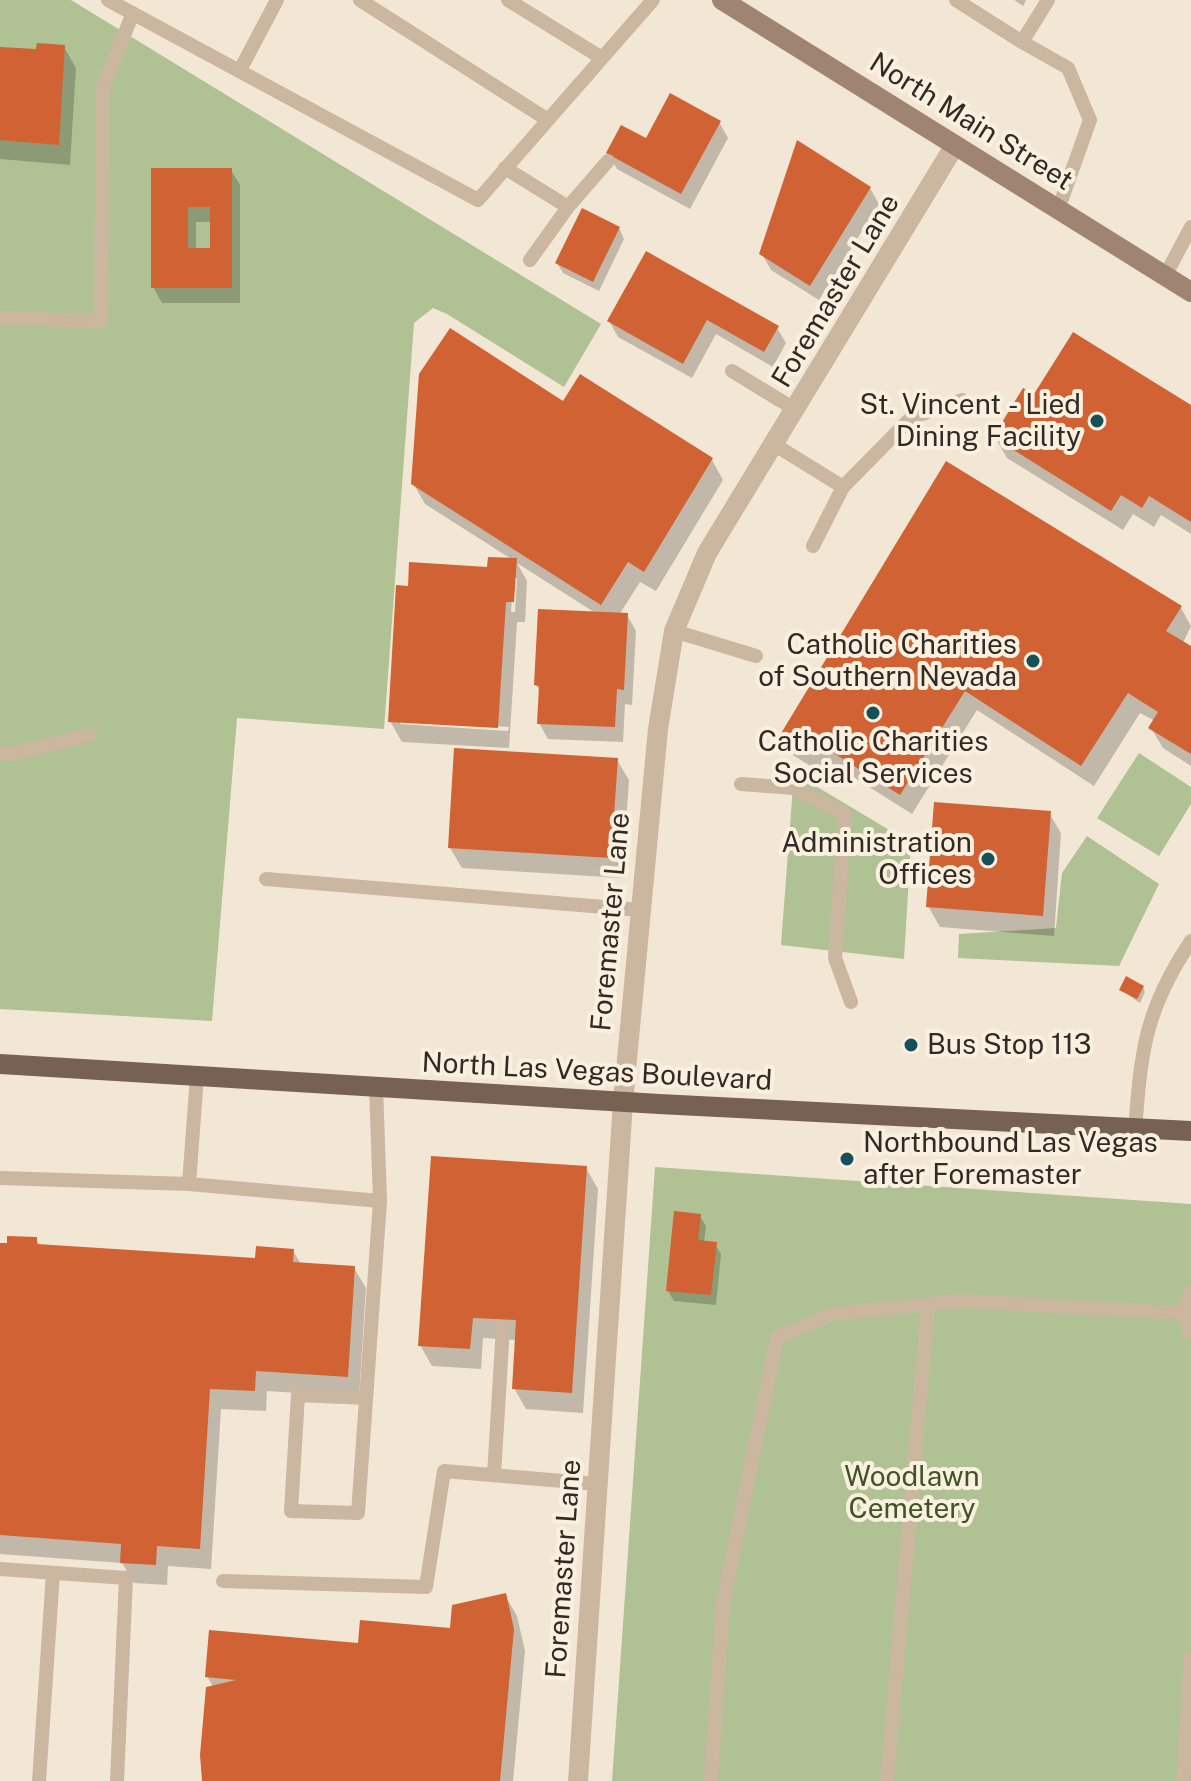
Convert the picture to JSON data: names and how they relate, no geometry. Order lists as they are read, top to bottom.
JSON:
{
  "streets": {
    "main road": ["North Main Street", "North Las Vegas Boulevard"],
    "street": ["Foremaster Lane"]
  },
  "crossings": [
    ["North Main Street", "Foremaster Lane"],
    ["Foremaster Lane", "North Las Vegas Boulevard"]
  ],
  "parks": ["Woodlawn Cemetery"],
  "places": [
    "St. Vincent - Lied Dining Facility",
    "Catholic Charities of Southern Nevada",
    "Catholic Charities Social Services",
    "Administration Offices",
    "Bus Stop 113",
    "Northbound Las Vegas after Foremaster"
  ]
}
